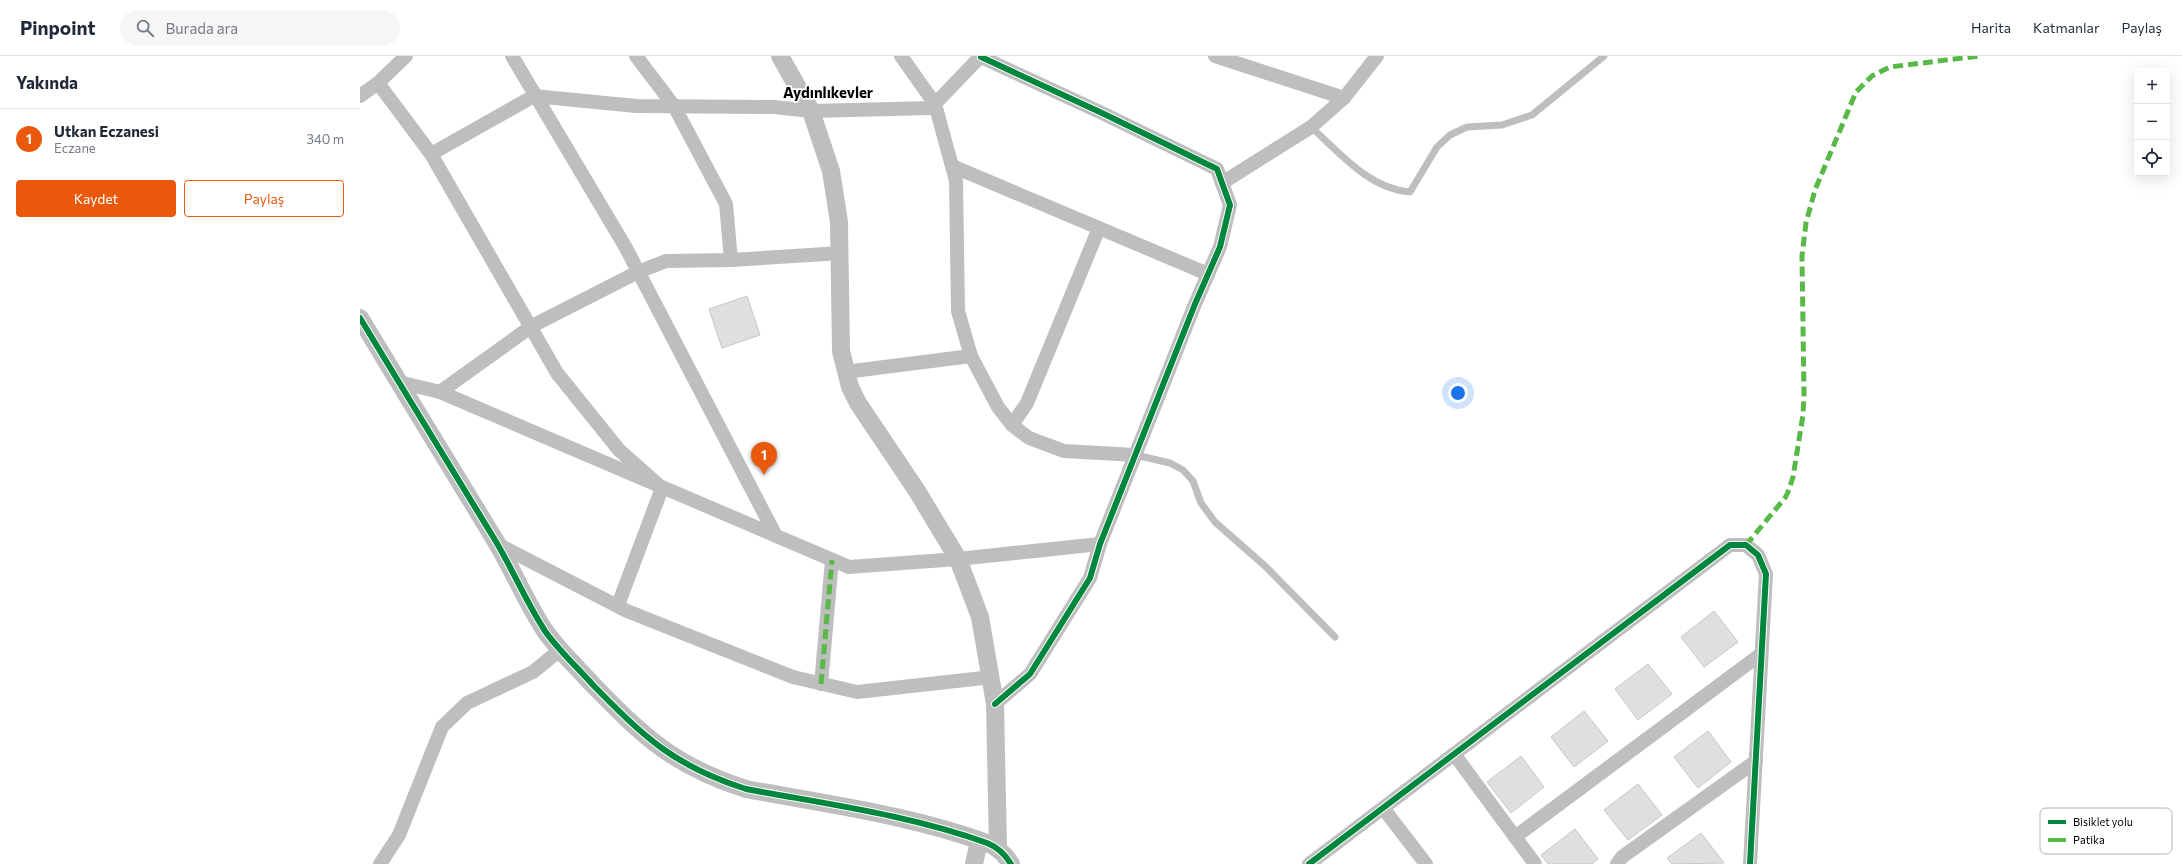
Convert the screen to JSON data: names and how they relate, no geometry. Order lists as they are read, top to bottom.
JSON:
{
  "districts": ["Aydınlıkevler"],
  "legend": ["Bisiklet yolu", "Patika"],
  "page": {
    "header": "Pinpoint",
    "search": "Burada ara",
    "nav": ["Harita", "Katmanlar", "Paylaş"],
    "heading": "Yakında",
    "map_buttons": ["+", "−"],
    "list": [
      {
        "mark": "1",
        "name": "Utkan Eczanesi",
        "note": "Eczane",
        "value": "340 m"
      }
    ],
    "buttons": ["Kaydet", "Paylaş"],
    "pins": "1"
  }
}
